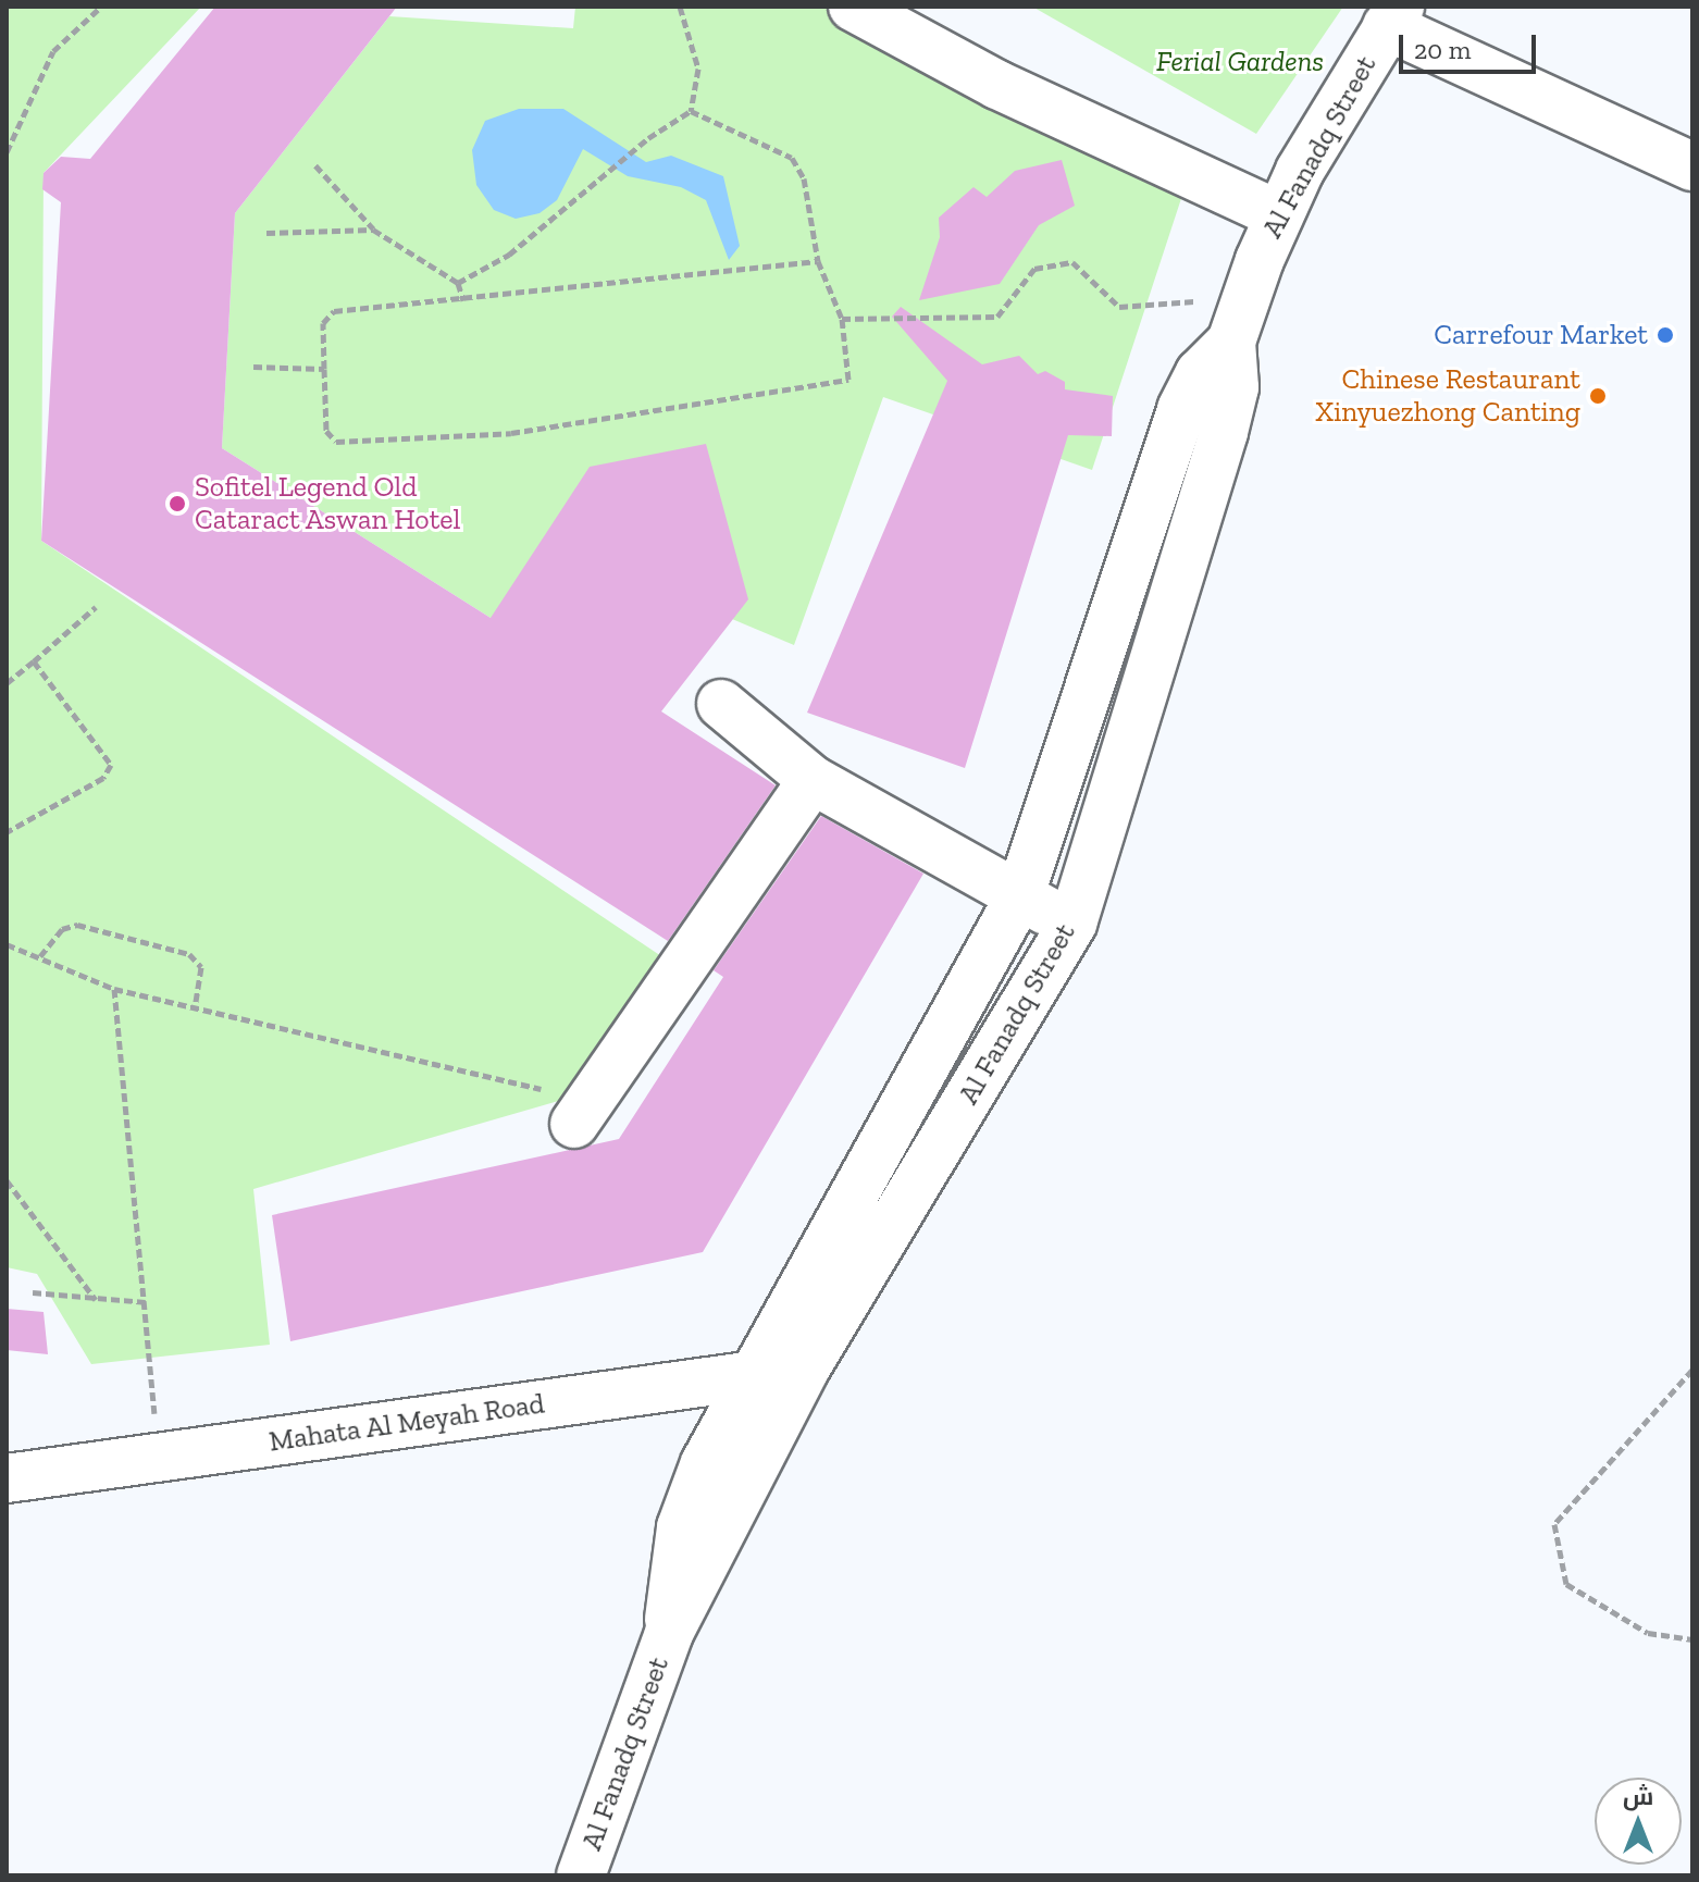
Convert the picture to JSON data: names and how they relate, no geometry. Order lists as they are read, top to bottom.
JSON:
{
  "streets": {
    "street": ["Al Fanadq Street", "Mahata Al Meyah Road"]
  },
  "crossings": [
    ["Al Fanadq Street", "Mahata Al Meyah Road"]
  ],
  "parks": ["Ferial Gardens"],
  "places": ["Carrefour Market", "Chinese Restaurant Xinyuezhong Canting", "Sofitel Legend Old Cataract Aswan Hotel"],
  "scale_bar": "20 m",
  "north": "top"
}
